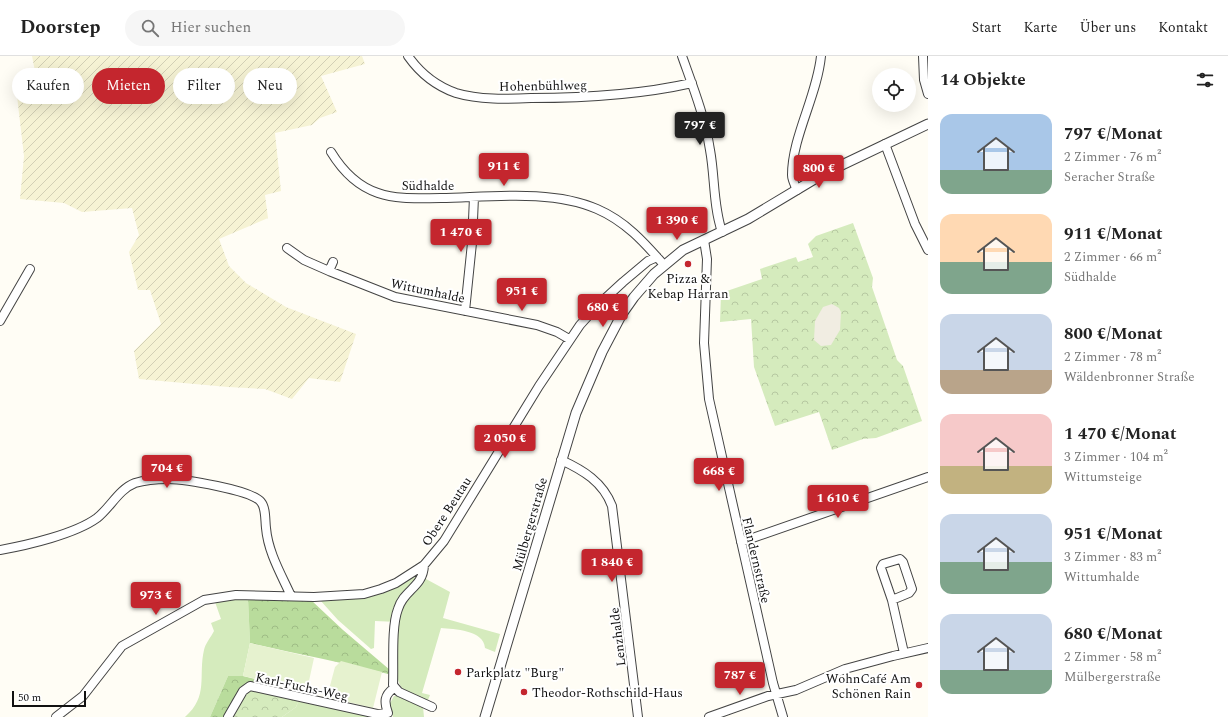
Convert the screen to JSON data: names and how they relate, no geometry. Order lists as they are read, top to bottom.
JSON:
{
  "streets": {
    "street": [
      "Hohenbühlweg",
      "Südhalde",
      "Wittumhalde",
      "Obere Beutau",
      "Mülbergerstraße",
      "Flandernstraße",
      "Lenzhalde",
      "Karl-Fuchs-Weg"
    ]
  },
  "crossings": [
    ["Südhalde", "Obere Beutau"],
    ["Südhalde", "Mülbergerstraße"],
    ["Wittumhalde", "Obere Beutau"],
    ["Mülbergerstraße", "Flandernstraße"],
    ["Mülbergerstraße", "Lenzhalde"]
  ],
  "places": [
    "Pizza & Kebap Harran",
    "Parkplatz \"Burg\"",
    "WohnCafé Am Schönen Rain",
    "Theodor-Rothschild-Haus"
  ],
  "scale_bar": "50 m",
  "page": {
    "header": "Doorstep",
    "search": "Hier suchen",
    "nav": [
      "Start",
      "Karte",
      "Über uns",
      "Kontakt"
    ],
    "heading": "14 Objekte",
    "chip": [
      "Kaufen",
      "Mieten",
      "Filter",
      "Neu"
    ],
    "list": [
      {
        "name": "797 €/Monat",
        "note": "2 Zimmer · 76 m² · Seracher Straße"
      },
      {
        "name": "911 €/Monat",
        "note": "2 Zimmer · 66 m² · Südhalde"
      },
      {
        "name": "800 €/Monat",
        "note": "2 Zimmer · 78 m² · Wäldenbronner Straße"
      },
      {
        "name": "1 470 €/Monat",
        "note": "3 Zimmer · 104 m² · Wittumsteige"
      },
      {
        "name": "951 €/Monat",
        "note": "3 Zimmer · 83 m² · Wittumhalde"
      },
      {
        "name": "680 €/Monat",
        "note": "2 Zimmer · 58 m² · Mülbergerstraße"
      }
    ],
    "price": [
      "797 €",
      "911 €",
      "800 €",
      "1 390 €",
      "1 470 €",
      "951 €",
      "680 €",
      "2 050 €",
      "704 €",
      "668 €",
      "1 610 €",
      "1 840 €",
      "973 €",
      "787 €"
    ],
    "scale": "50 m"
  }
}
